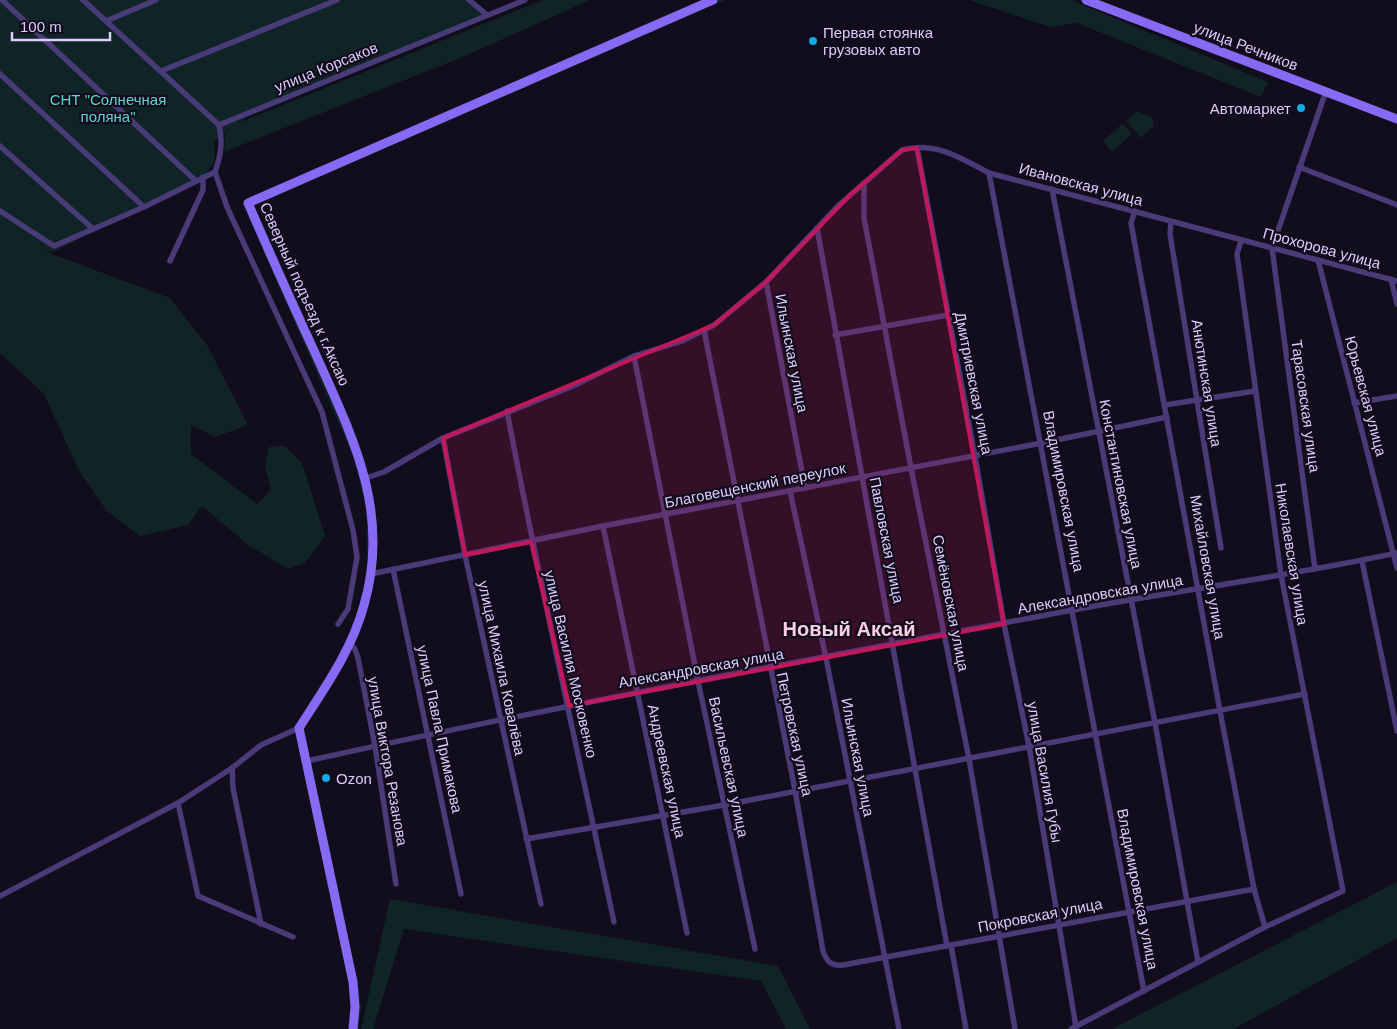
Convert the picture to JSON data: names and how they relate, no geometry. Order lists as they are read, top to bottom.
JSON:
{
  "streets": {
    "street": [
      "улица Речников",
      "улица Корсаков",
      "Ивановская улица",
      "Прохорова улица",
      "Северный подъезд к г.Аксаю",
      "Ильинская улица",
      "Дмитриевская улица",
      "Анютинская улица",
      "Юрьевская улица",
      "Тарасовская улица",
      "Константиновская улица",
      "Благовещенский переулок",
      "Владимировская улица",
      "Павловская улица",
      "Николаевская улица",
      "Михайловская улица",
      "Александровская улица",
      "Семёновская улица",
      "улица Василия Московенко",
      "улица Михаила Ковалёва",
      "улица Павла Примакова",
      "Петровская улица",
      "улица Виктора Резанова",
      "Васильевская улица",
      "Андреевская улица",
      "улица Василия Губы",
      "Покровская улица"
    ]
  },
  "crossings": [
    ["Ивановская улица", "Прохорова улица"],
    ["Ивановская улица", "Дмитриевская улица"],
    ["Ивановская улица", "Анютинская улица"],
    ["Ивановская улица", "Константиновская улица"],
    ["Ивановская улица", "Владимировская улица"],
    ["Ивановская улица", "Николаевская улица"],
    ["Ивановская улица", "Михайловская улица"],
    ["Прохорова улица", "Юрьевская улица"],
    ["Прохорова улица", "Тарасовская улица"],
    ["Прохорова улица", "Николаевская улица"],
    ["Северный подъезд к г.Аксаю", "Благовещенский переулок"],
    ["Северный подъезд к г.Аксаю", "улица Виктора Резанова"],
    ["Ильинская улица", "Благовещенский переулок"],
    ["Ильинская улица", "Александровская улица"],
    ["Ильинская улица", "Покровская улица"],
    ["Дмитриевская улица", "Благовещенский переулок"],
    ["Дмитриевская улица", "Александровская улица"],
    ["Дмитриевская улица", "улица Василия Губы"],
    ["Юрьевская улица", "Александровская улица"],
    ["Тарасовская улица", "Александровская улица"],
    ["Константиновская улица", "Благовещенский переулок"],
    ["Константиновская улица", "Александровская улица"],
    ["Константиновская улица", "Покровская улица"],
    ["Благовещенский переулок", "Владимировская улица"],
    ["Благовещенский переулок", "Павловская улица"],
    ["Благовещенский переулок", "Михайловская улица"],
    ["Благовещенский переулок", "Семёновская улица"],
    ["Благовещенский переулок", "улица Василия Московенко"],
    ["Благовещенский переулок", "улица Михаила Ковалёва"],
    ["Благовещенский переулок", "улица Павла Примакова"],
    ["Благовещенский переулок", "Петровская улица"],
    ["Благовещенский переулок", "Васильевская улица"],
    ["Благовещенский переулок", "Андреевская улица"],
    ["Владимировская улица", "Александровская улица"],
    ["Владимировская улица", "Покровская улица"],
    ["Павловская улица", "Александровская улица"],
    ["Павловская улица", "Покровская улица"],
    ["Николаевская улица", "Михайловская улица"],
    ["Николаевская улица", "Александровская улица"],
    ["Михайловская улица", "Александровская улица"],
    ["Михайловская улица", "Покровская улица"],
    ["Александровская улица", "Семёновская улица"],
    ["Александровская улица", "улица Василия Московенко"],
    ["Александровская улица", "улица Михаила Ковалёва"],
    ["Александровская улица", "улица Павла Примакова"],
    ["Александровская улица", "Петровская улица"],
    ["Александровская улица", "улица Виктора Резанова"],
    ["Александровская улица", "Васильевская улица"],
    ["Александровская улица", "Андреевская улица"],
    ["Александровская улица", "улица Василия Губы"],
    ["Семёновская улица", "Покровская улица"],
    ["Петровская улица", "Покровская улица"],
    ["улица Василия Губы", "Покровская улица"]
  ],
  "districts": ["Новый Аксай"],
  "parks": ["СНТ \"Солнечная поляна\""],
  "places": ["Первая стоянка грузовых авто", "Автомаркет", "Ozon"],
  "scale_bar": "100 m"
}
